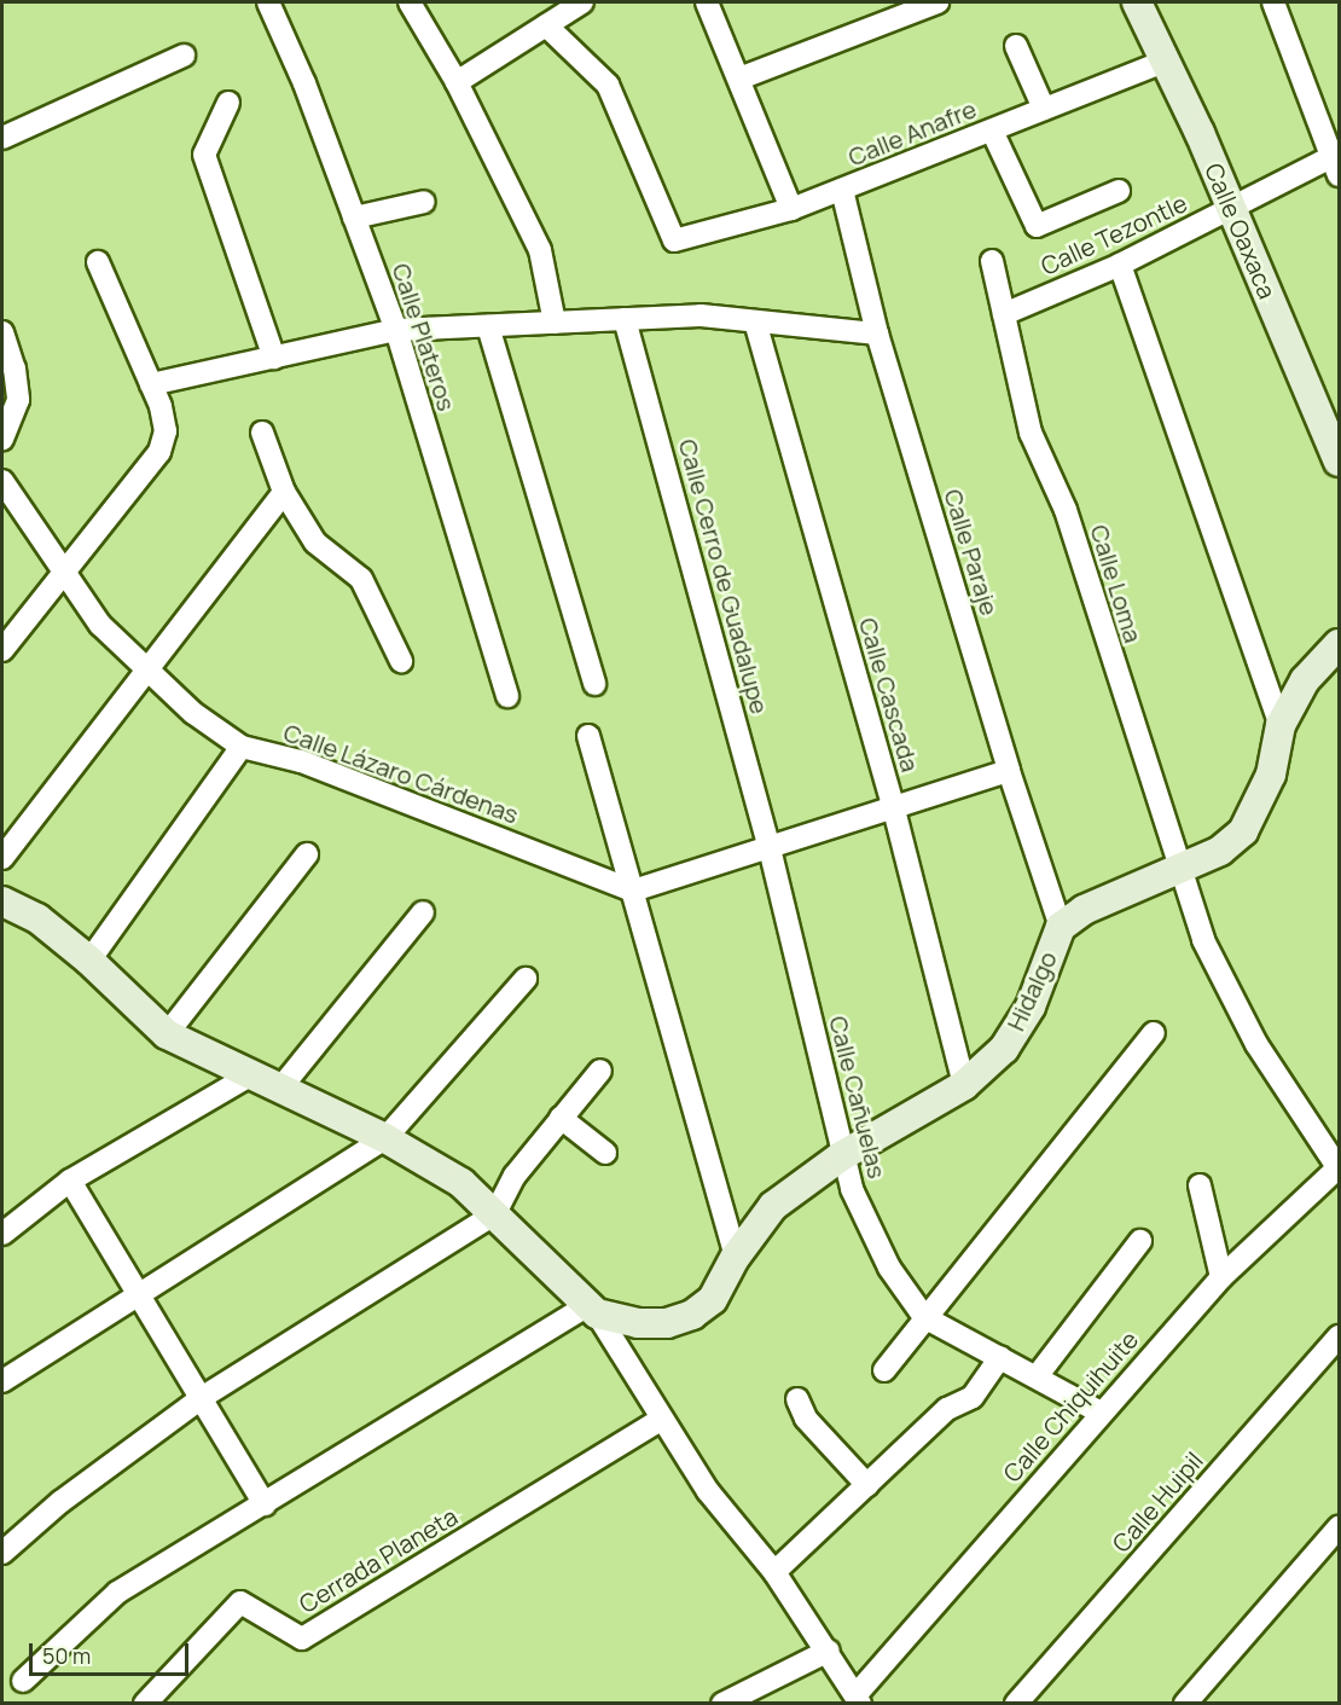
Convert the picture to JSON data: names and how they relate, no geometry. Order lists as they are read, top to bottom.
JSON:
{
  "streets": {
    "street": [
      "Calle Anafre",
      "Calle Oaxaca",
      "Calle Tezontle",
      "Calle Plateros",
      "Calle Paraje",
      "Calle Cerro de Guadalupe",
      "Calle Loma",
      "Calle Cascada",
      "Calle Lázaro Cárdenas",
      "Hidalgo",
      "Calle Cañuelas",
      "Calle Chiquihuite",
      "Calle Huipil",
      "Cerrada Planeta"
    ]
  },
  "crossings": [
    ["Calle Anafre", "Calle Oaxaca"],
    ["Calle Anafre", "Calle Paraje"],
    ["Calle Oaxaca", "Calle Tezontle"],
    ["Calle Tezontle", "Calle Loma"],
    ["Calle Paraje", "Hidalgo"],
    ["Calle Cerro de Guadalupe", "Calle Cañuelas"],
    ["Calle Loma", "Hidalgo"],
    ["Calle Loma", "Calle Chiquihuite"],
    ["Calle Cascada", "Hidalgo"],
    ["Hidalgo", "Calle Cañuelas"],
    ["Calle Cañuelas", "Calle Chiquihuite"]
  ],
  "scale_bar": "50 m"
}
